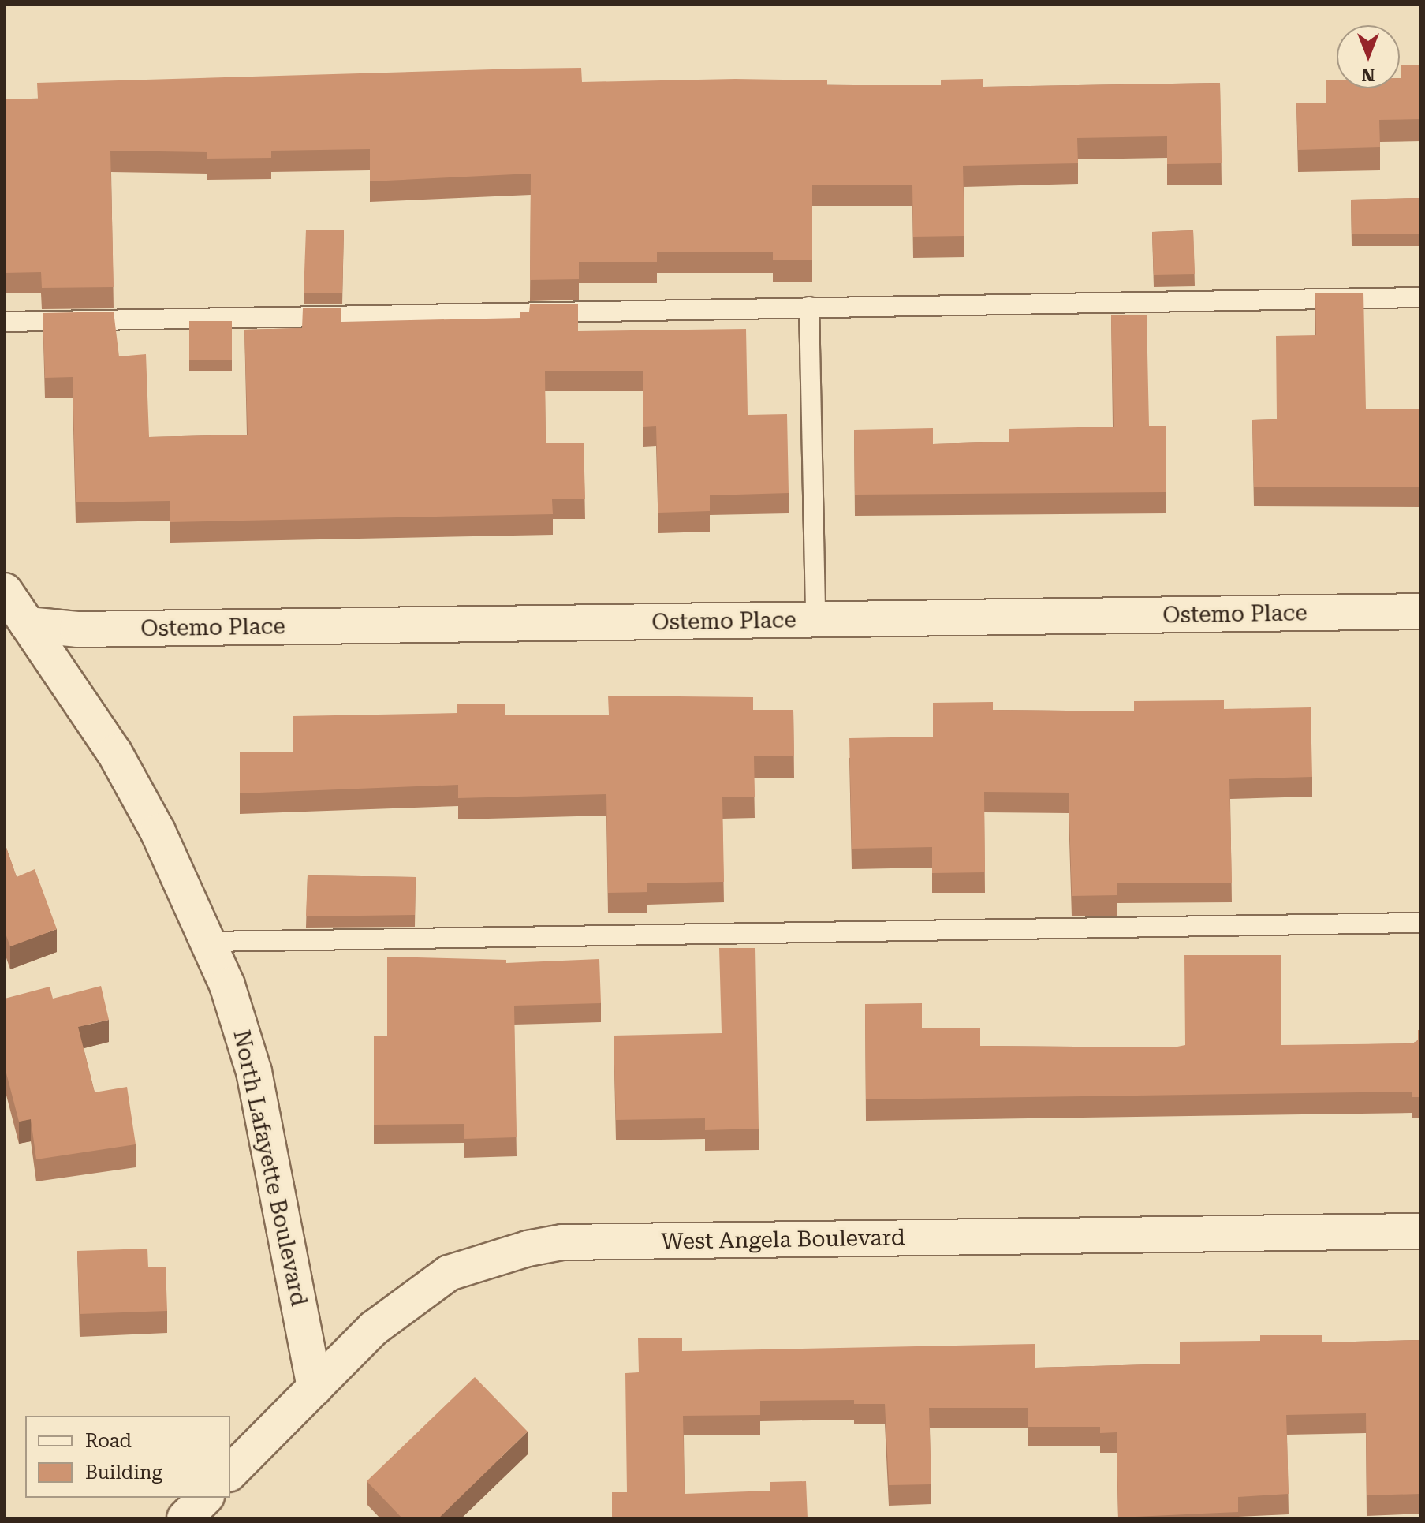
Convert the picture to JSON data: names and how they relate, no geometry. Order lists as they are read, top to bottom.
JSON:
{
  "streets": {
    "street": ["Ostemo Place", "North Lafayette Boulevard", "West Angela Boulevard"]
  },
  "crossings": [
    ["Ostemo Place", "North Lafayette Boulevard"],
    ["North Lafayette Boulevard", "West Angela Boulevard"]
  ],
  "legend": ["Road", "Building"],
  "north": "bottom"
}
